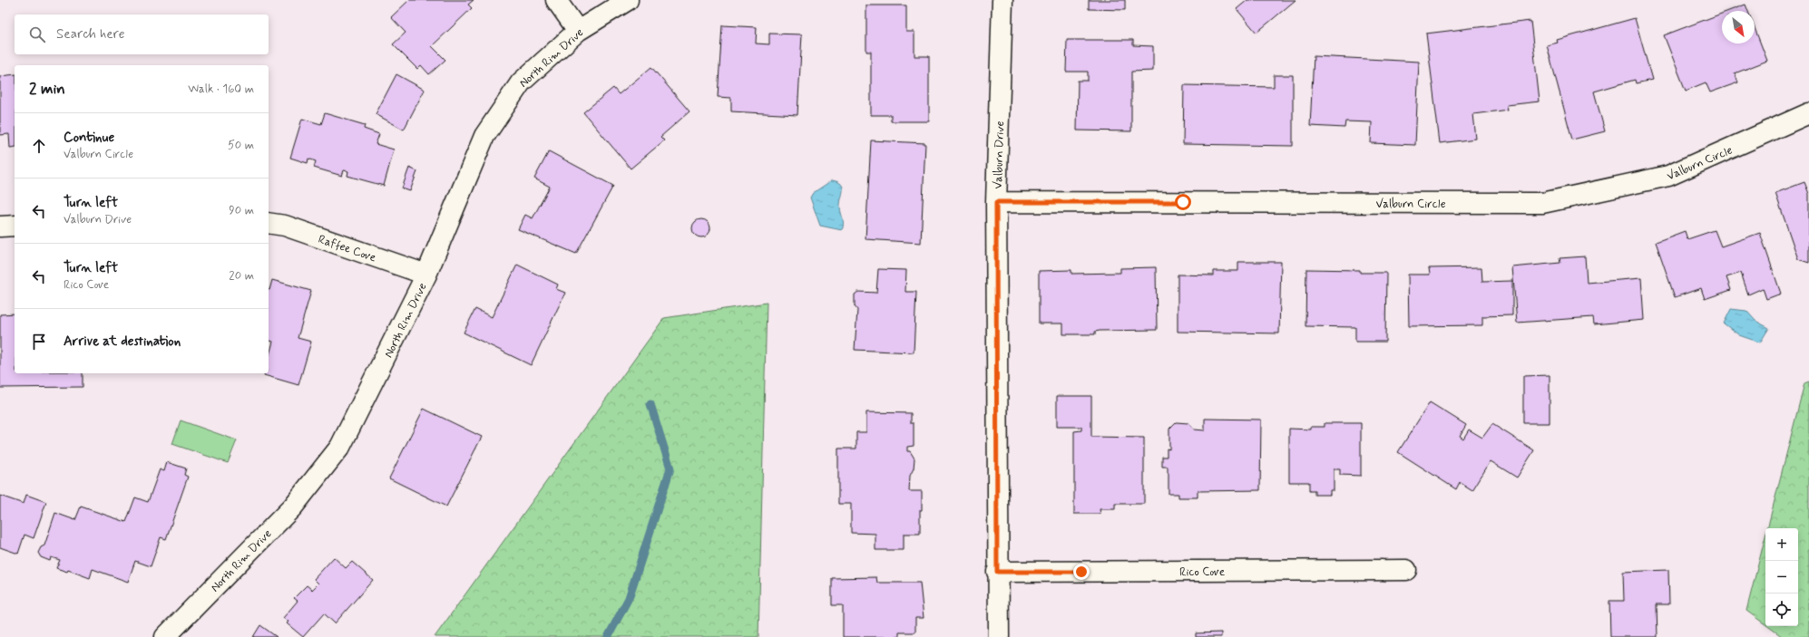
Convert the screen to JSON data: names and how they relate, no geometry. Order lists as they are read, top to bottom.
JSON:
{
  "streets": {
    "street": [
      "North Rim Drive",
      "Valburn Drive",
      "Valburn Circle",
      "Raffee Cove",
      "Rico Cove"
    ]
  },
  "crossings": [
    ["North Rim Drive", "Raffee Cove"],
    ["Valburn Drive", "Valburn Circle"],
    ["Valburn Drive", "Rico Cove"]
  ],
  "north": "bottom right",
  "page": {
    "search": "Search here",
    "heading": ["2 min", "Walk · 160 m"],
    "list": [
      ["Continue", "Valburn Circle", "50 m"],
      ["Turn left", "Valburn Drive", "90 m"],
      ["Turn left", "Rico Cove", "20 m"],
      "Arrive at destination"
    ],
    "map_buttons": ["+", "−"]
  }
}
